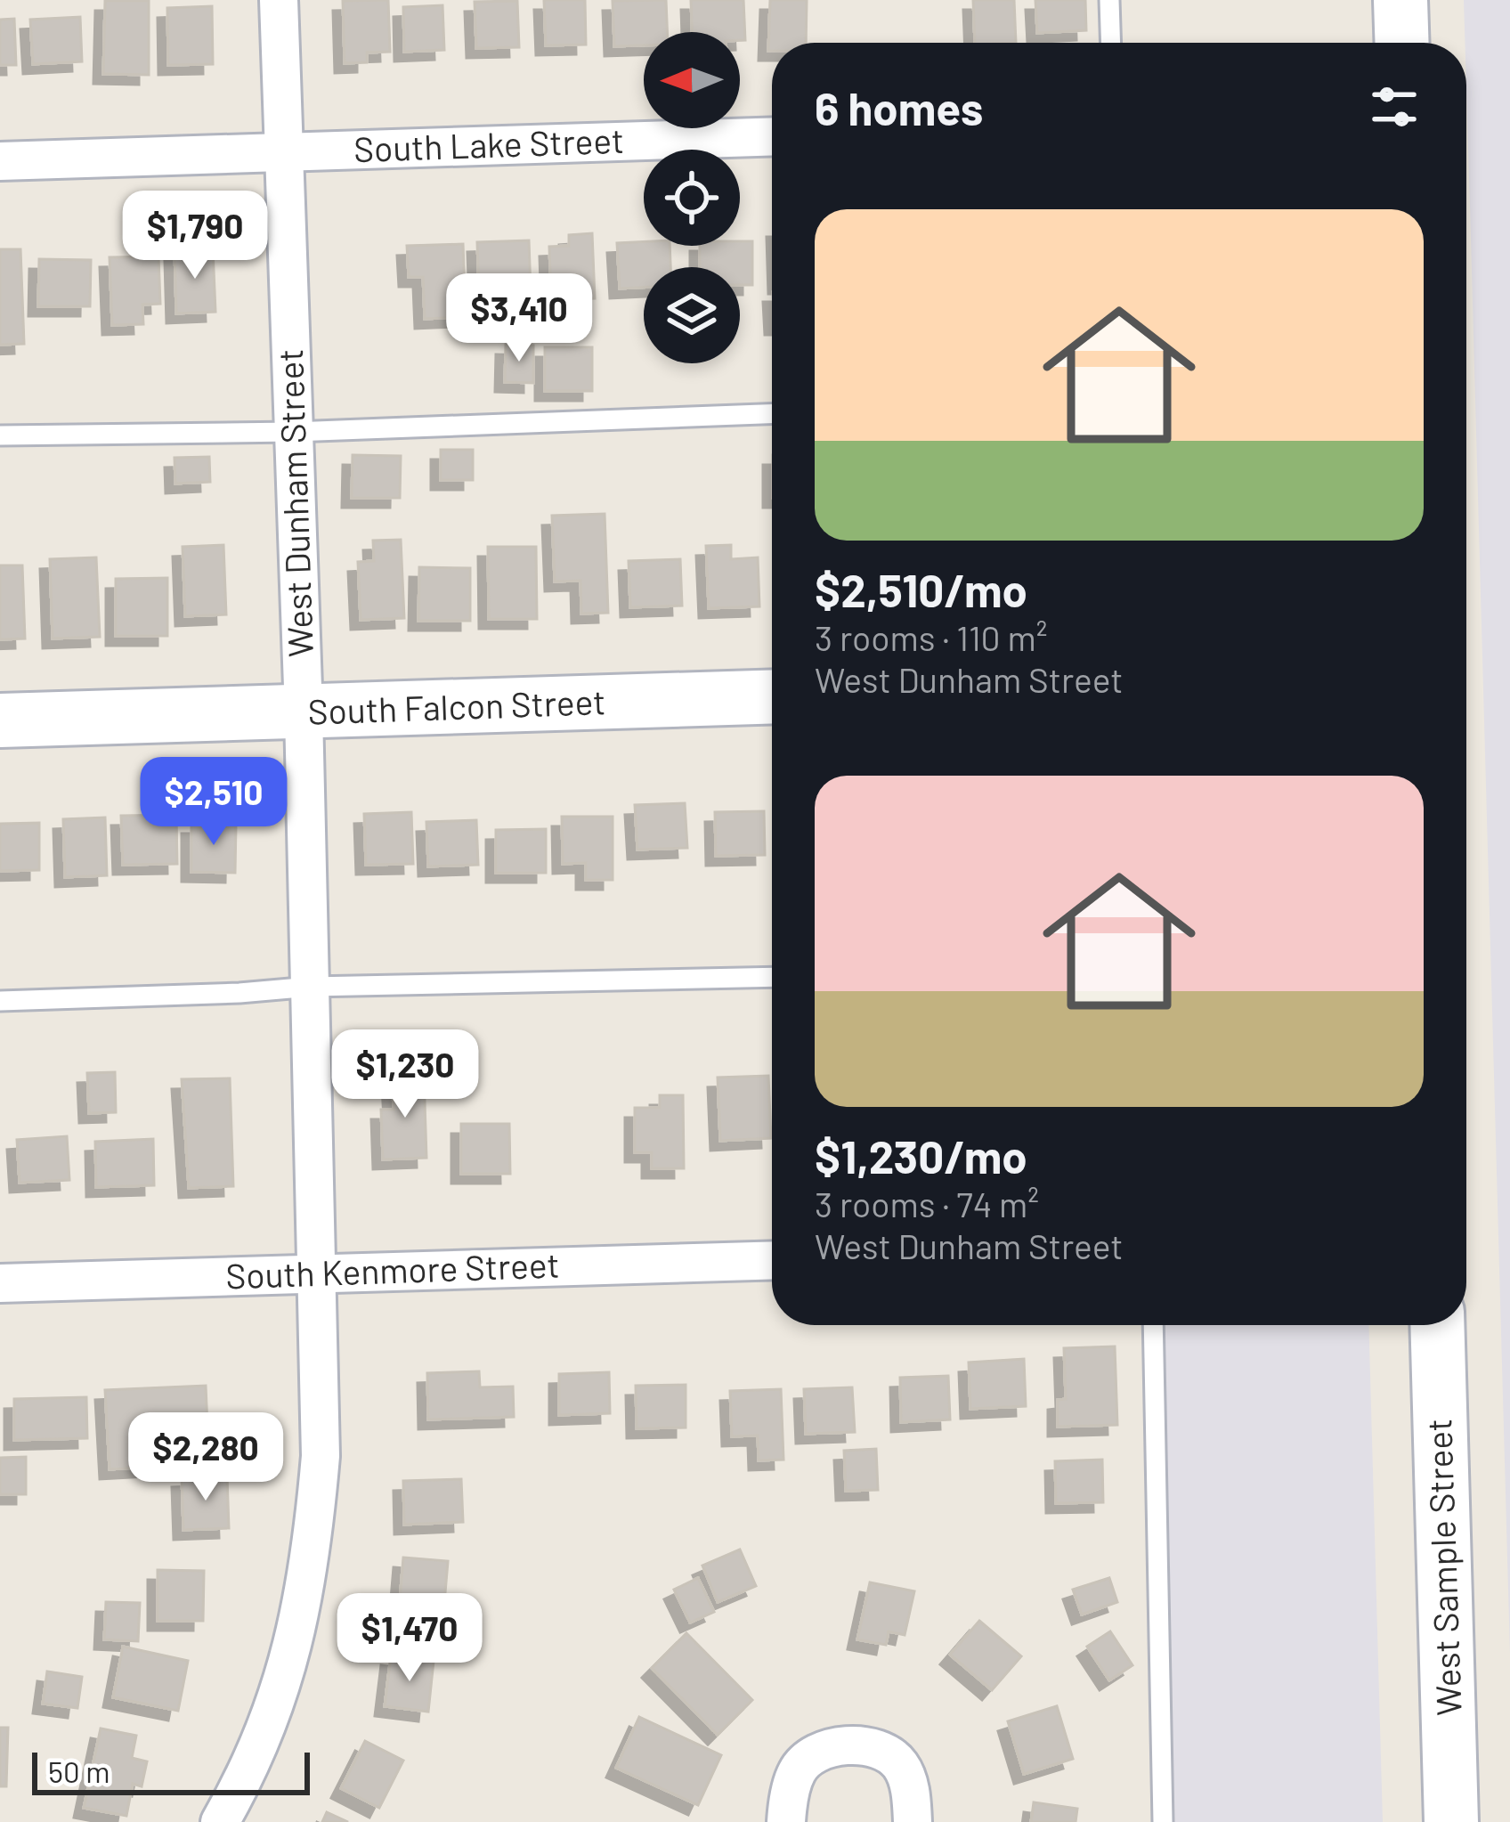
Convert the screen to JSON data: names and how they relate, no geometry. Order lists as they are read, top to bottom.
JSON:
{
  "streets": {
    "street": [
      "South Lake Street",
      "West Dunham Street",
      "South Falcon Street",
      "South Kenmore Street",
      "West Sample Street"
    ]
  },
  "crossings": [
    ["South Lake Street", "West Dunham Street"],
    ["West Dunham Street", "South Falcon Street"],
    ["West Dunham Street", "South Kenmore Street"]
  ],
  "scale_bar": "50 m",
  "north": "left",
  "page": {
    "heading": "6 homes",
    "list": [
      {
        "name": "$2,510/mo",
        "note": "3 rooms · 110 m² · West Dunham Street"
      },
      {
        "name": "$1,230/mo",
        "note": "3 rooms · 74 m² · West Dunham Street"
      }
    ],
    "price": [
      "$1,790",
      "$3,410",
      "$2,510",
      "$1,230",
      "$2,280",
      "$1,470"
    ],
    "scale": "50 m"
  }
}
